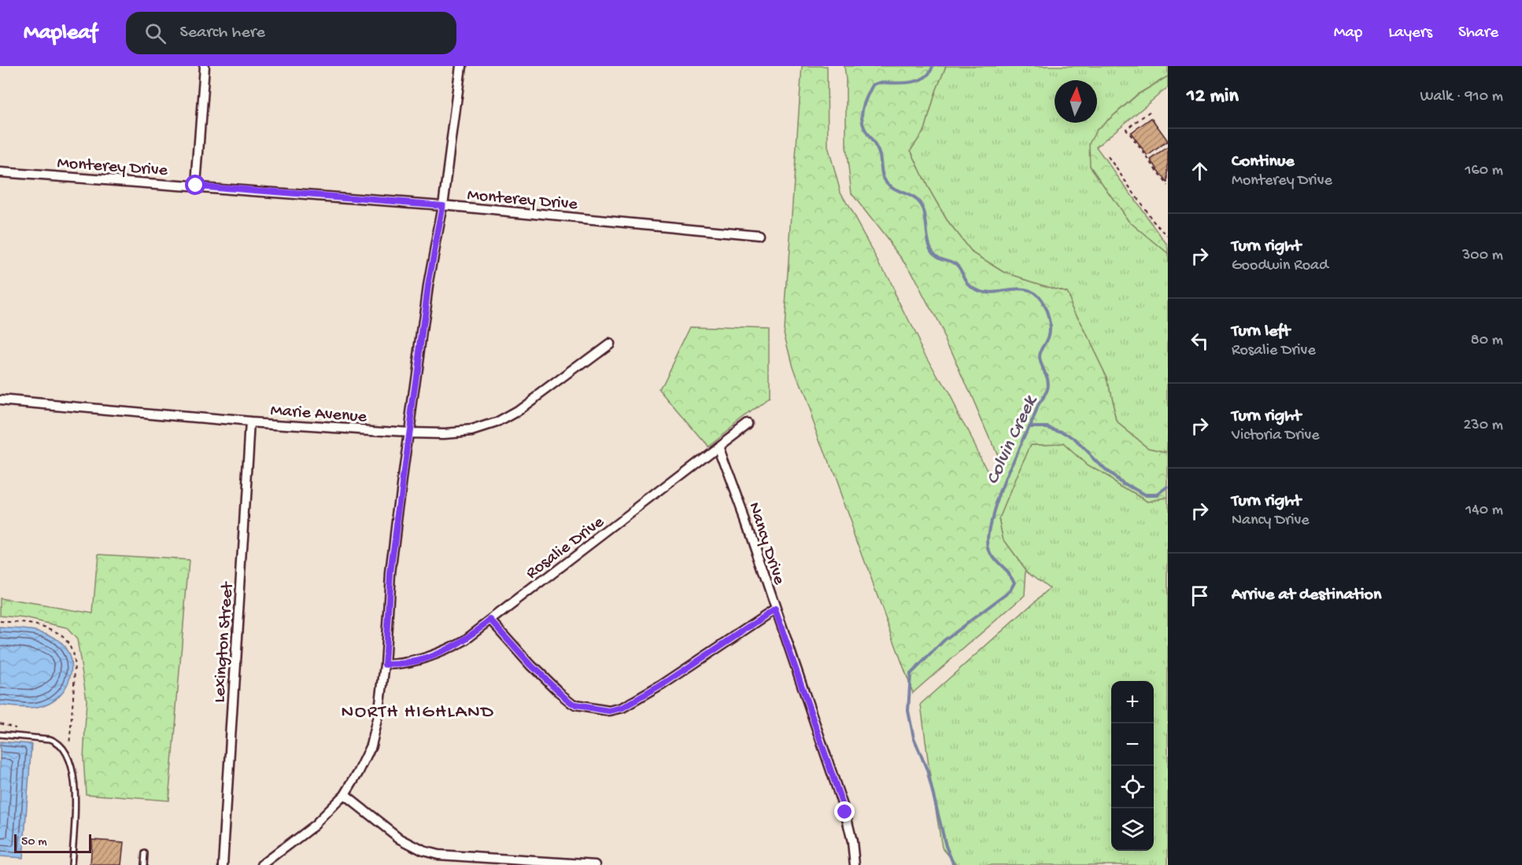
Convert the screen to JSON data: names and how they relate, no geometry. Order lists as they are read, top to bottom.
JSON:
{
  "streets": {
    "street": [
      "Monterey Drive",
      "Marie Avenue",
      "Nancy Drive",
      "Rosalie Drive",
      "Lexington Street"
    ]
  },
  "crossings": [
    ["Marie Avenue", "Lexington Street"],
    ["Nancy Drive", "Rosalie Drive"]
  ],
  "districts": ["NORTH HIGHLAND"],
  "water": ["Colvin Creek"],
  "scale_bar": "50 m",
  "north": "top",
  "page": {
    "header": "Mapleaf",
    "search": "Search here",
    "nav": ["Map", "Layers", "Share"],
    "heading": ["12 min", "Walk · 910 m"],
    "list": [
      ["Continue", "Monterey Drive", "160 m"],
      ["Turn right", "Goodwin Road", "300 m"],
      ["Turn left", "Rosalie Drive", "80 m"],
      ["Turn right", "Victoria Drive", "230 m"],
      ["Turn right", "Nancy Drive", "140 m"],
      "Arrive at destination"
    ],
    "map_buttons": ["+", "−"],
    "scale": "50 m"
  }
}
